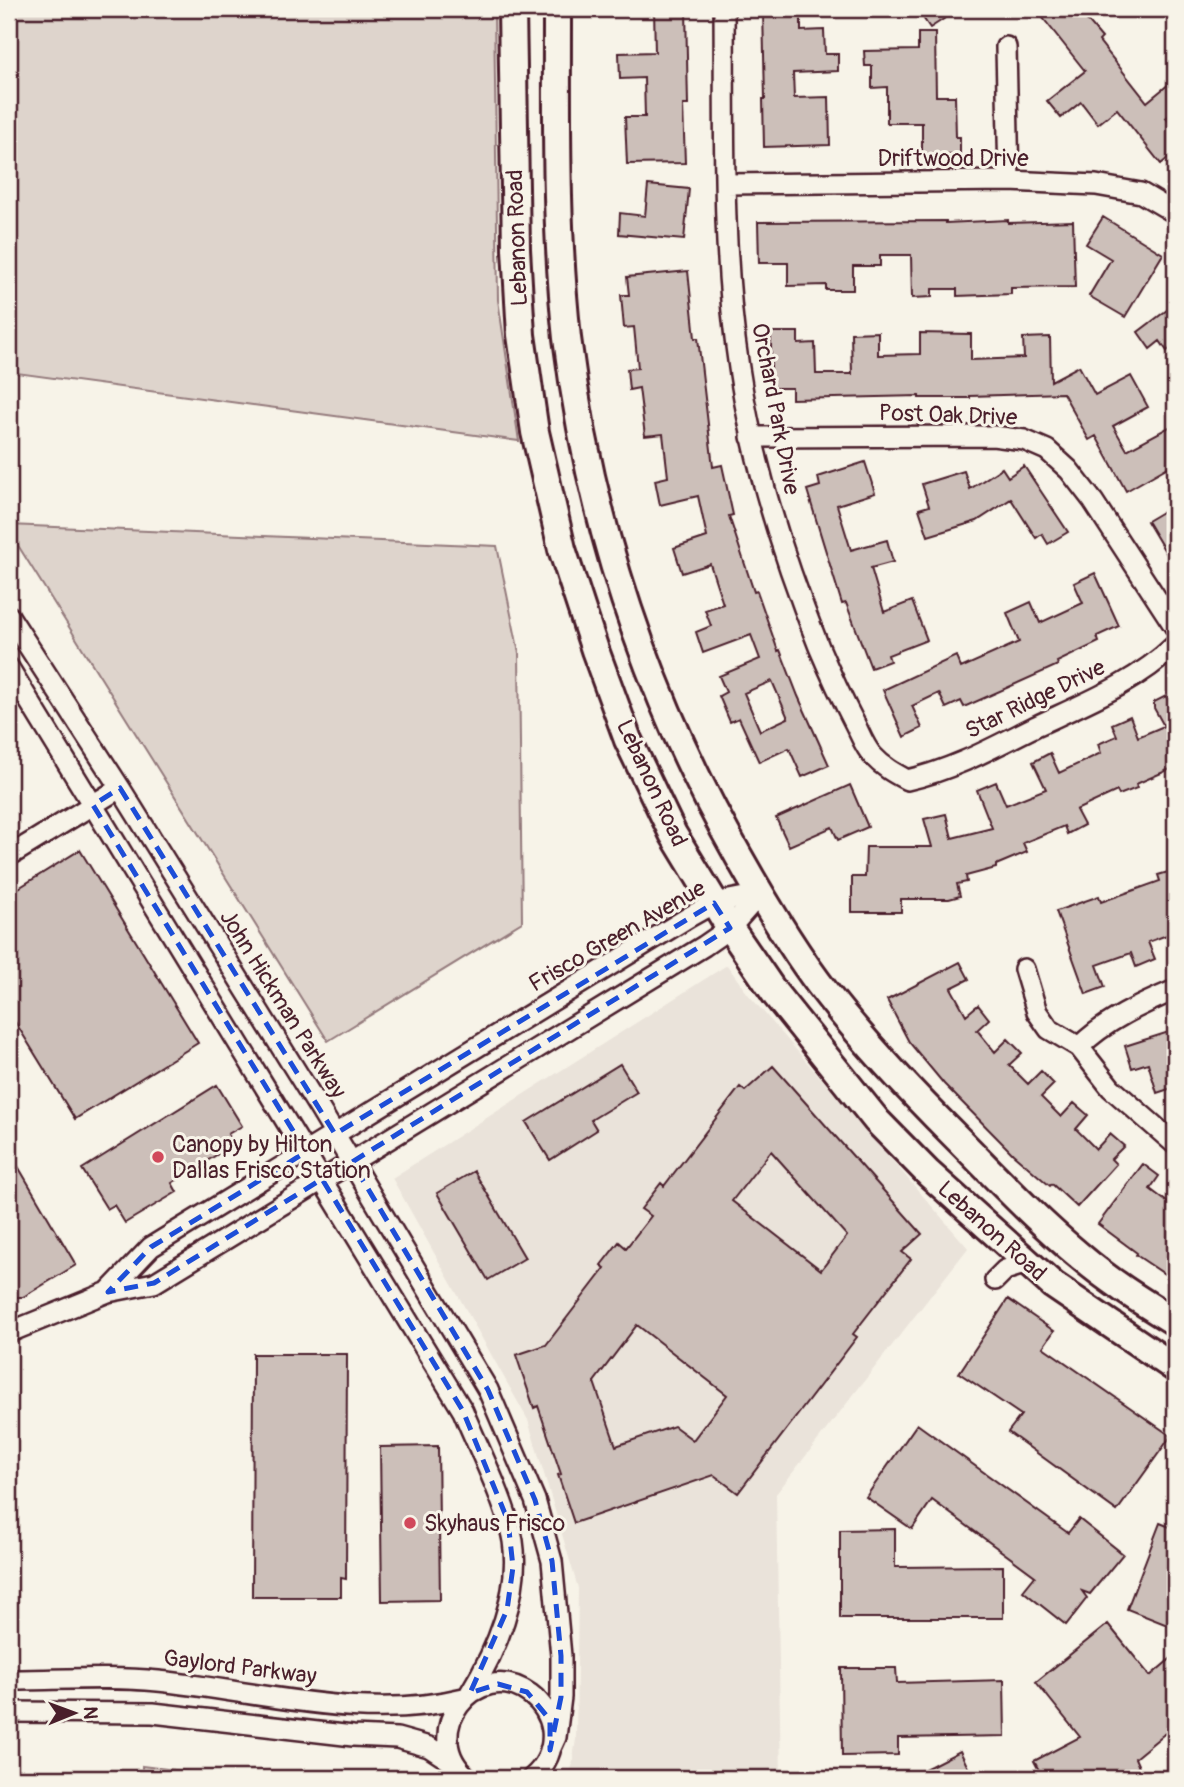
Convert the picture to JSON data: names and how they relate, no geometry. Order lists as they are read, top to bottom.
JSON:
{
  "streets": {
    "main road": ["Lebanon Road"],
    "street": [
      "Driftwood Drive",
      "Orchard Park Drive",
      "Post Oak Drive",
      "Star Ridge Drive",
      "Frisco Green Avenue",
      "John Hickman Parkway",
      "Gaylord Parkway"
    ]
  },
  "crossings": [
    ["Driftwood Drive", "Orchard Park Drive"],
    ["Lebanon Road", "Frisco Green Avenue"],
    ["Orchard Park Drive", "Post Oak Drive"],
    ["Orchard Park Drive", "Star Ridge Drive"],
    ["Frisco Green Avenue", "John Hickman Parkway"],
    ["John Hickman Parkway", "Gaylord Parkway"]
  ],
  "places": ["Canopy by Hilton Dallas Frisco Station", "Skyhaus Frisco"],
  "north": "right"
}
